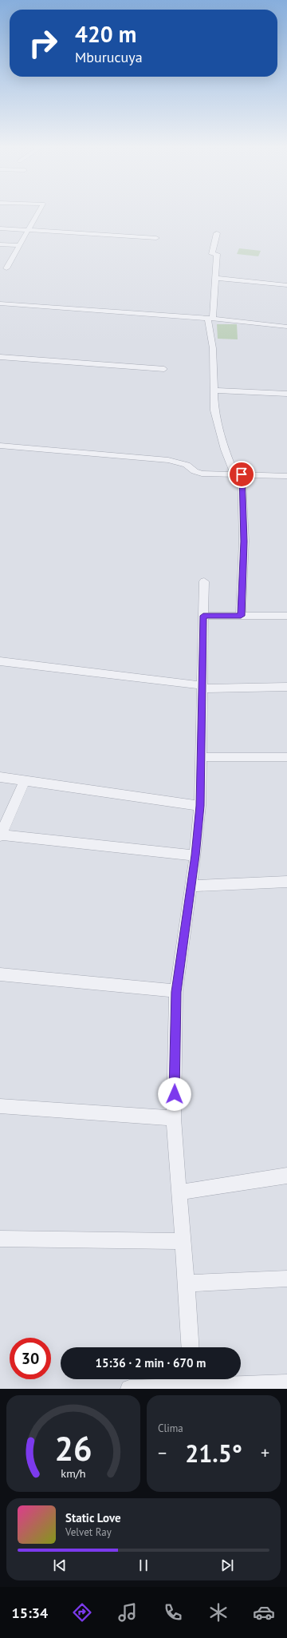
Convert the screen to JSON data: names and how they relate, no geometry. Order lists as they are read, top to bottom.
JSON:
{
  "page": {
    "turn": ["420 m", "Mburucuya"],
    "limit": "30",
    "trip": "15:36 · 2 min · 670 m",
    "tile": "Clima",
    "heat": ["−", "21.5°", "+"],
    "song": ["Static Love", "Velvet Ray"],
    "tabs": "15:34",
    "gauge": ["26", "km/h"]
  }
}
